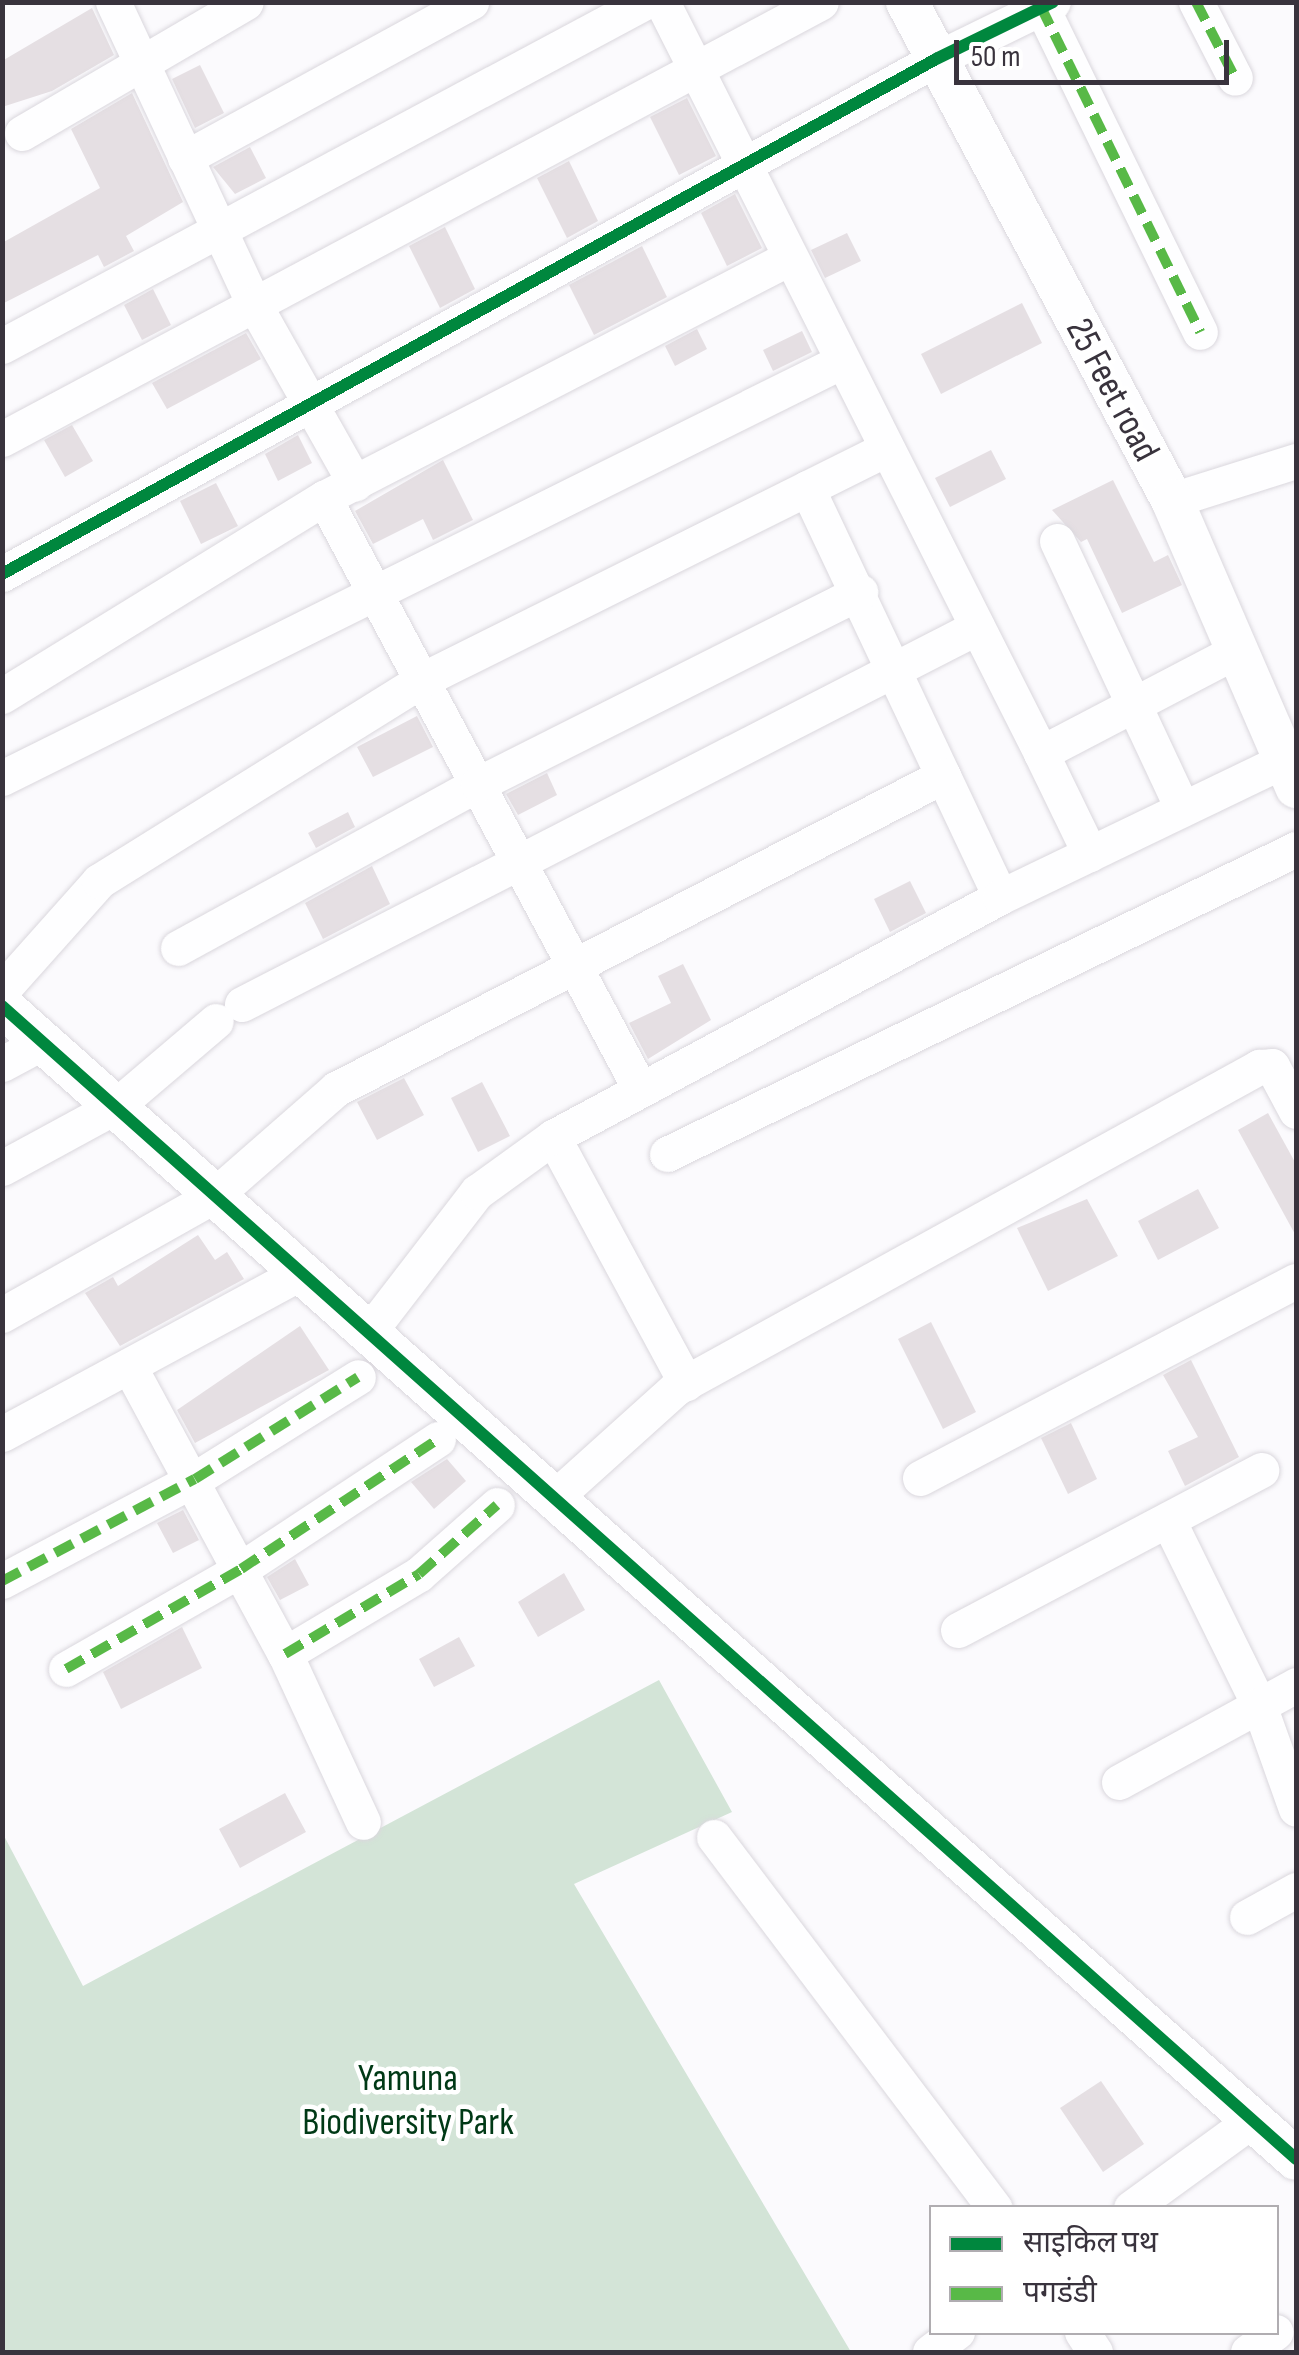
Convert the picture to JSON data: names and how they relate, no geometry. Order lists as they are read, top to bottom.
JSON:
{
  "streets": {
    "street": ["25 Feet road"]
  },
  "parks": ["Yamuna Biodiversity Park"],
  "legend": ["साइकिल पथ", "पगडंडी"],
  "scale_bar": "50 m"
}
